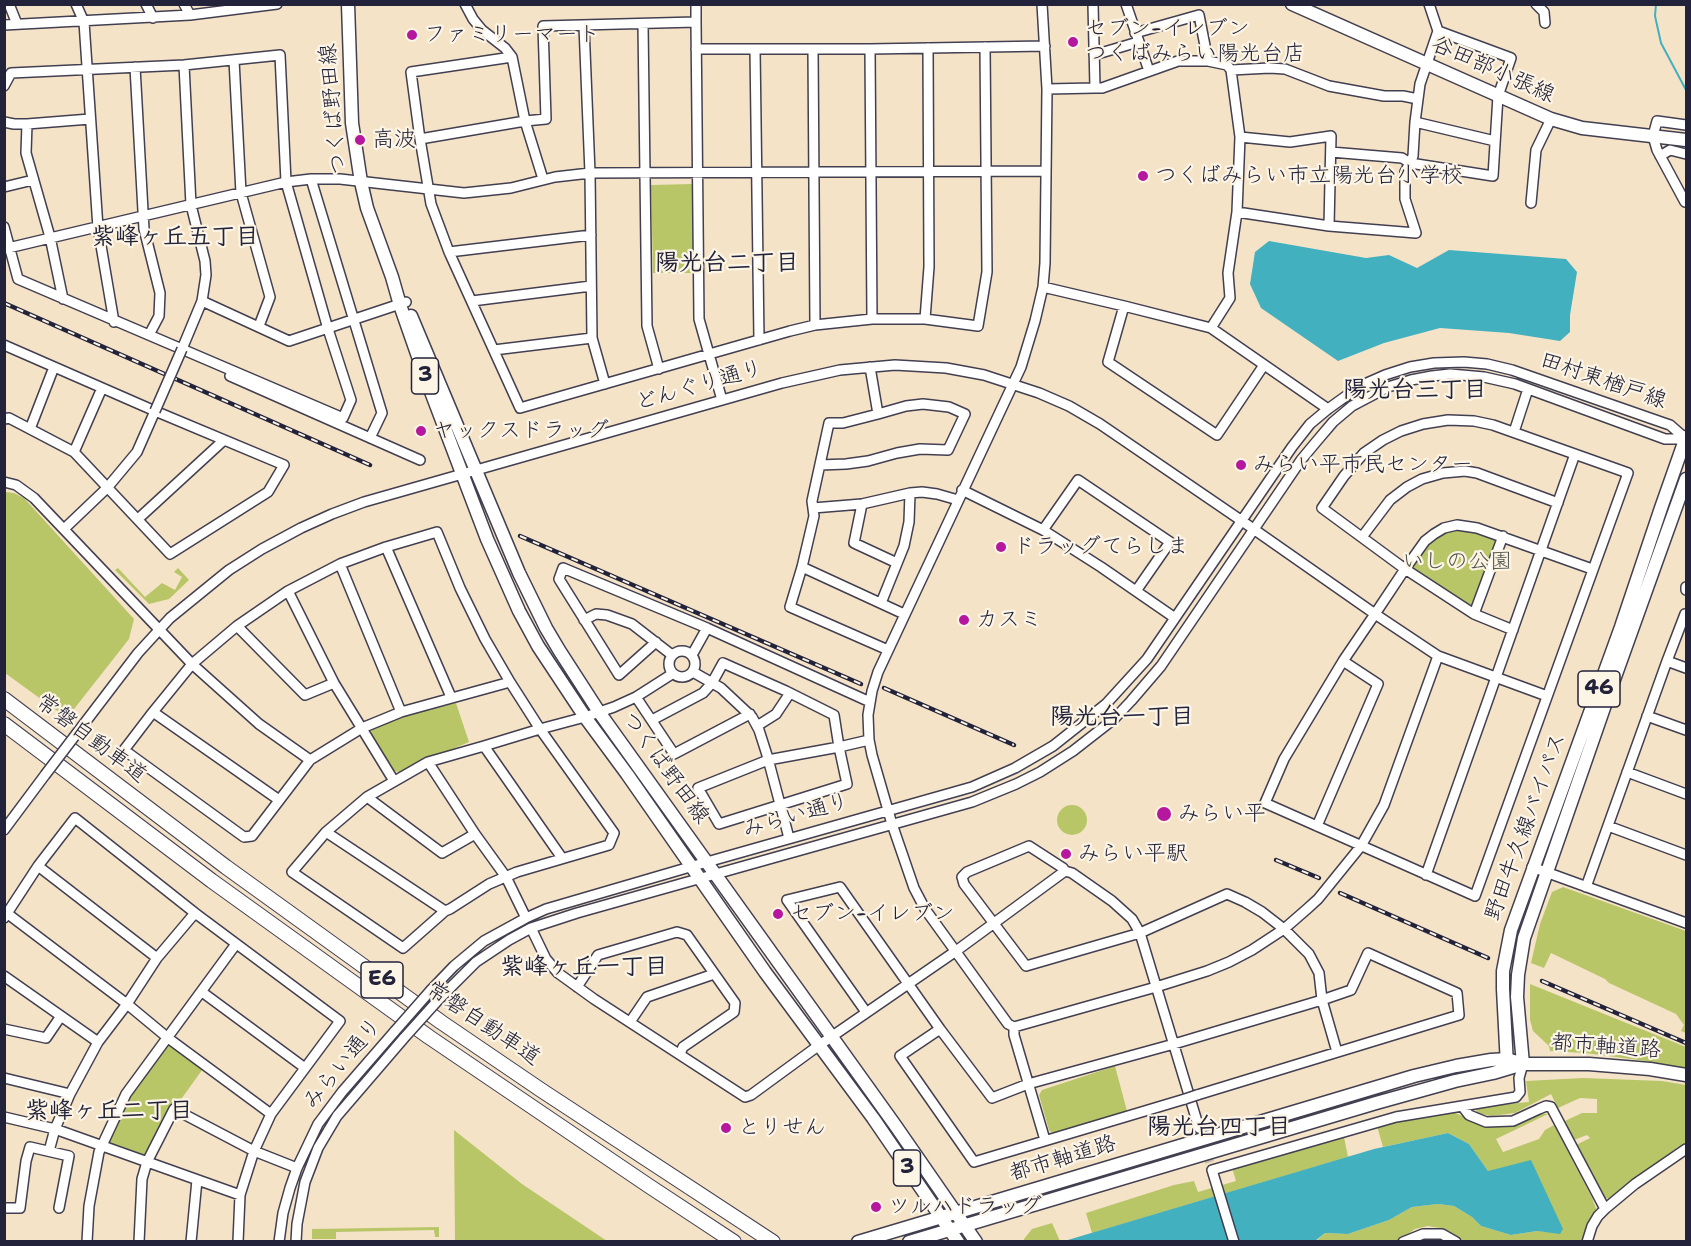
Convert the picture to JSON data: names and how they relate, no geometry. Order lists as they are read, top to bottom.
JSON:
{
  "streets": {
    "highway": ["常磐自動車道", "E6"],
    "main road": [
      "谷田部小張線",
      "つくば野田線",
      "3",
      "46",
      "野田牛久線バイパス",
      "都市軸道路"
    ],
    "street": ["田村東楢戸線", "どんぐり通り", "みらい通り"]
  },
  "crossings": [
    ["つくば野田線", "どんぐり通り"],
    ["つくば野田線", "みらい通り"],
    ["つくば野田線", "都市軸道路"],
    ["田村東楢戸線", "どんぐり通り"],
    ["田村東楢戸線", "みらい通り"],
    ["田村東楢戸線", "野田牛久線バイパス"],
    ["どんぐり通り", "みらい通り"],
    ["野田牛久線バイパス", "都市軸道路"]
  ],
  "districts": [
    "紫峰ヶ丘五丁目",
    "陽光台二丁目",
    "陽光台三丁目",
    "陽光台一丁目",
    "紫峰ヶ丘一丁目",
    "紫峰ヶ丘二丁目",
    "陽光台四丁目"
  ],
  "parks": ["いしの公園"],
  "places": [
    "ファミリーマート",
    "セブン-イレブン つくばみらい陽光台店",
    "高波",
    "つくばみらい市立陽光台小学校",
    "ヤックスドラッグ",
    "みらい平市民センター",
    "ドラッグてらしま",
    "カスミ",
    "みらい平",
    "みらい平駅",
    "セブン-イレブン",
    "とりせん",
    "ツルハドラッグ"
  ]
}
